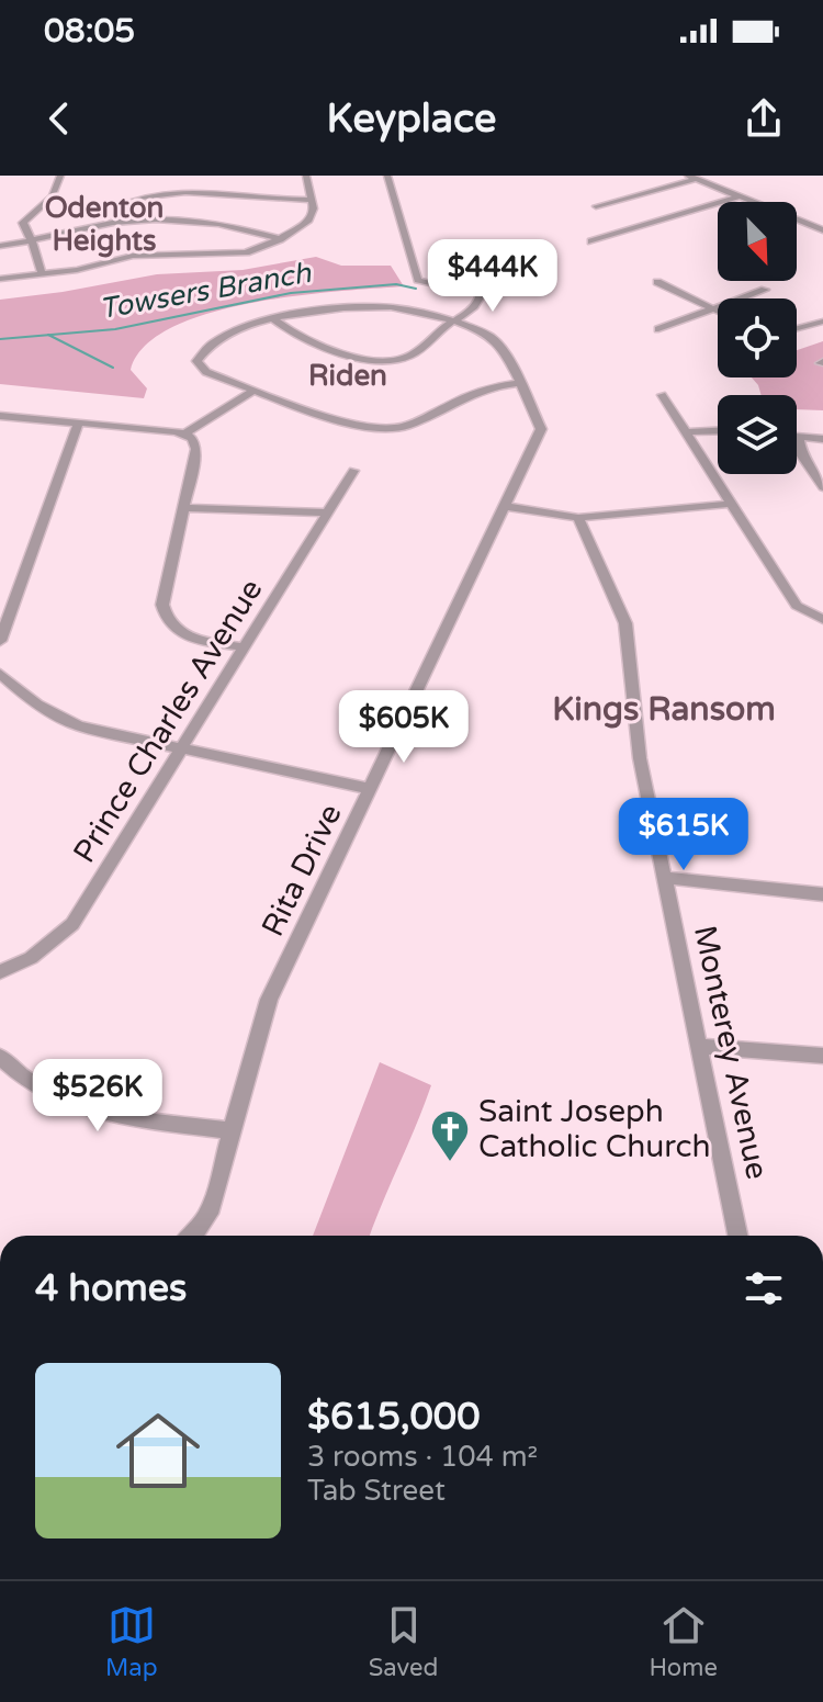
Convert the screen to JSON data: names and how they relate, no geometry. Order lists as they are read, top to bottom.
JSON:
{
  "streets": {
    "street": ["Prince Charles Avenue", "Rita Drive", "Monterey Avenue"]
  },
  "districts": ["Odenton Heights", "Riden", "Kings Ransom"],
  "water": ["Towsers Branch"],
  "places": {
    "church": ["Saint Joseph Catholic Church"]
  },
  "north": "bottom right",
  "page": {
    "status": "08:05",
    "header": "Keyplace",
    "price": [
      "$444K",
      "$605K",
      "$615K",
      "$526K"
    ],
    "heading": "4 homes",
    "list": [
      {
        "name": "$615,000",
        "note": "3 rooms · 104 m² · Tab Street"
      }
    ],
    "tabs": ["Map", "Saved", "Home"]
  }
}
